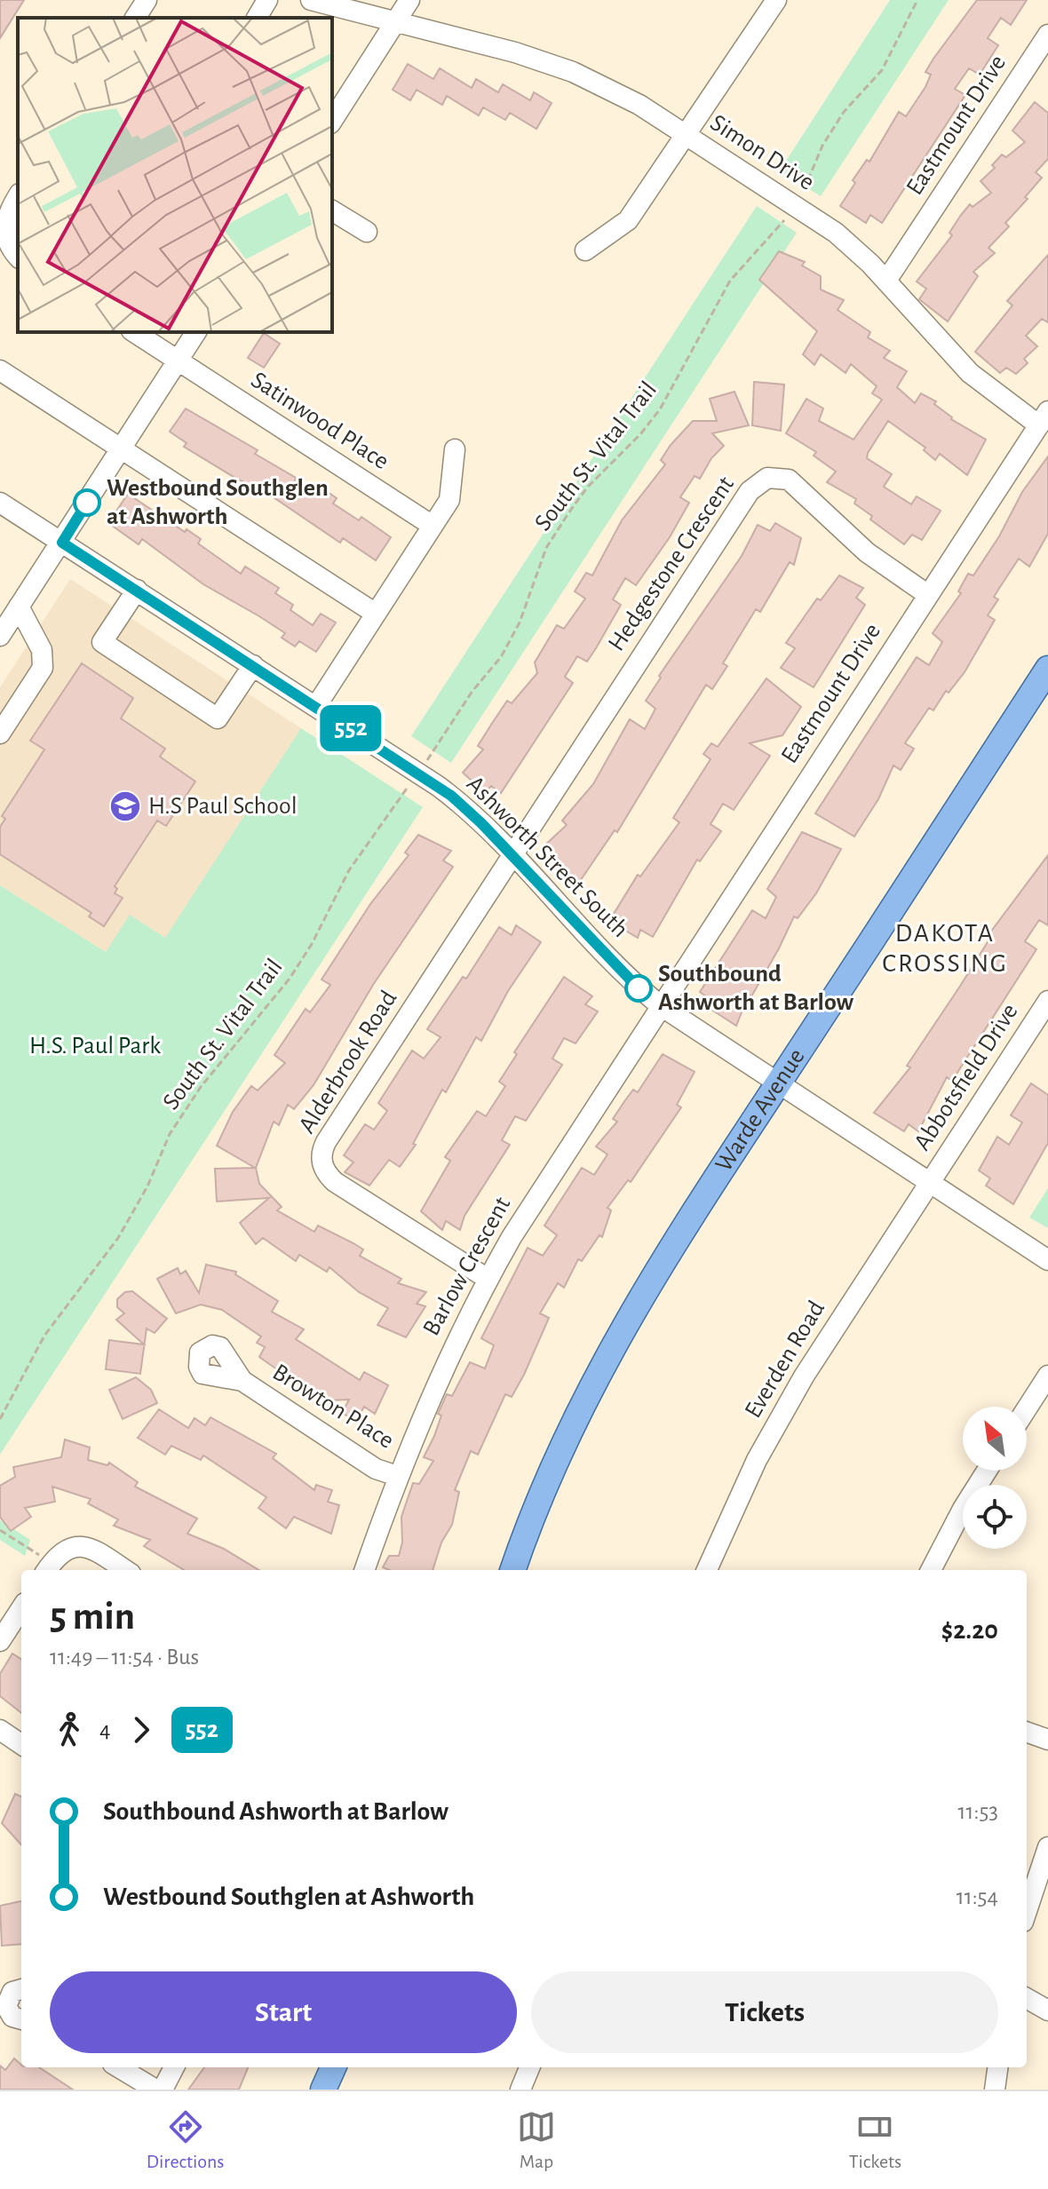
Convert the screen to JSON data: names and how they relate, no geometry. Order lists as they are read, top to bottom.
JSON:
{
  "streets": {
    "main road": ["Warde Avenue"],
    "street": [
      "Eastmount Drive",
      "Simon Drive",
      "Satinwood Place",
      "Hedgestone Crescent",
      "Ashworth Street South",
      "Alderbrook Road",
      "Abbotsfield Drive",
      "Barlow Crescent",
      "Everden Road",
      "Browton Place"
    ],
    "path": ["South St. Vital Trail"]
  },
  "crossings": [
    ["Eastmount Drive", "Simon Drive"],
    ["Eastmount Drive", "Hedgestone Crescent"],
    ["Eastmount Drive", "Ashworth Street South"],
    ["Eastmount Drive", "Barlow Crescent"],
    ["Simon Drive", "South St. Vital Trail"],
    ["Hedgestone Crescent", "Ashworth Street South"],
    ["Hedgestone Crescent", "Alderbrook Road"],
    ["Ashworth Street South", "Alderbrook Road"],
    ["Ashworth Street South", "Abbotsfield Drive"],
    ["Ashworth Street South", "Warde Avenue"],
    ["Ashworth Street South", "Barlow Crescent"],
    ["Ashworth Street South", "Everden Road"],
    ["Alderbrook Road", "Barlow Crescent"],
    ["Abbotsfield Drive", "Everden Road"],
    ["Barlow Crescent", "Browton Place"]
  ],
  "districts": ["DAKOTA CROSSING"],
  "parks": ["H.S. Paul Park"],
  "places": {
    "other": ["Westbound Southglen at Ashworth", "Southbound Ashworth at Barlow"],
    "school or university": ["H.S Paul School"]
  },
  "lines": ["bus line 552"],
  "north": "top left",
  "page": {
    "on_map": "552",
    "heading": ["5 min", "11:49 – 11:54 · Bus", "$2.20"],
    "legs": ["4", "552"],
    "list": [
      {
        "name": "Southbound Ashworth at Barlow",
        "value": "11:53"
      },
      {
        "name": "Westbound Southglen at Ashworth",
        "value": "11:54"
      }
    ],
    "buttons": ["Start", "Tickets"],
    "tabs": ["Directions", "Map", "Tickets"]
  }
}
